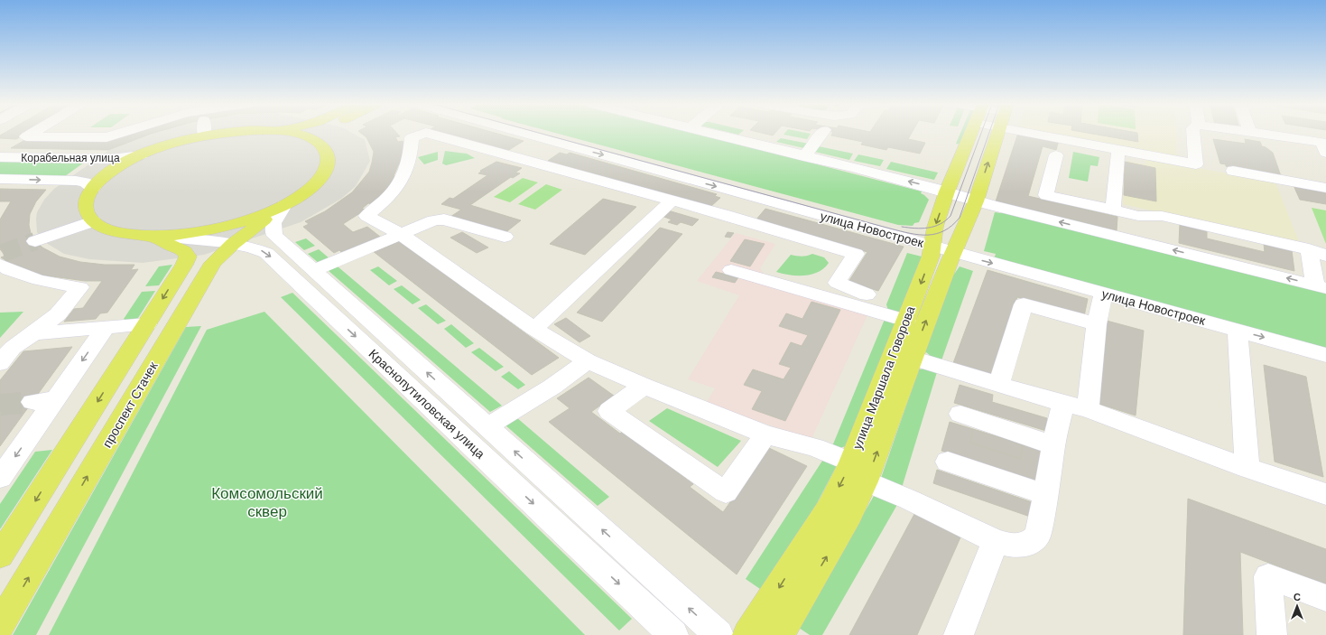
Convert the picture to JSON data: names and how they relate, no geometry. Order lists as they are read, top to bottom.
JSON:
{
  "streets": {
    "main road": ["улица Маршала Говорова", "проспект Стачек"],
    "street": ["Корабельная улица", "улица Новостроек", "Краснопутиловская улица"]
  },
  "crossings": [
    ["улица Новостроек", "улица Маршала Говорова"],
    ["Краснопутиловская улица", "проспект Стачек"]
  ],
  "parks": ["Комсомольский сквер"],
  "north": "top"
}
